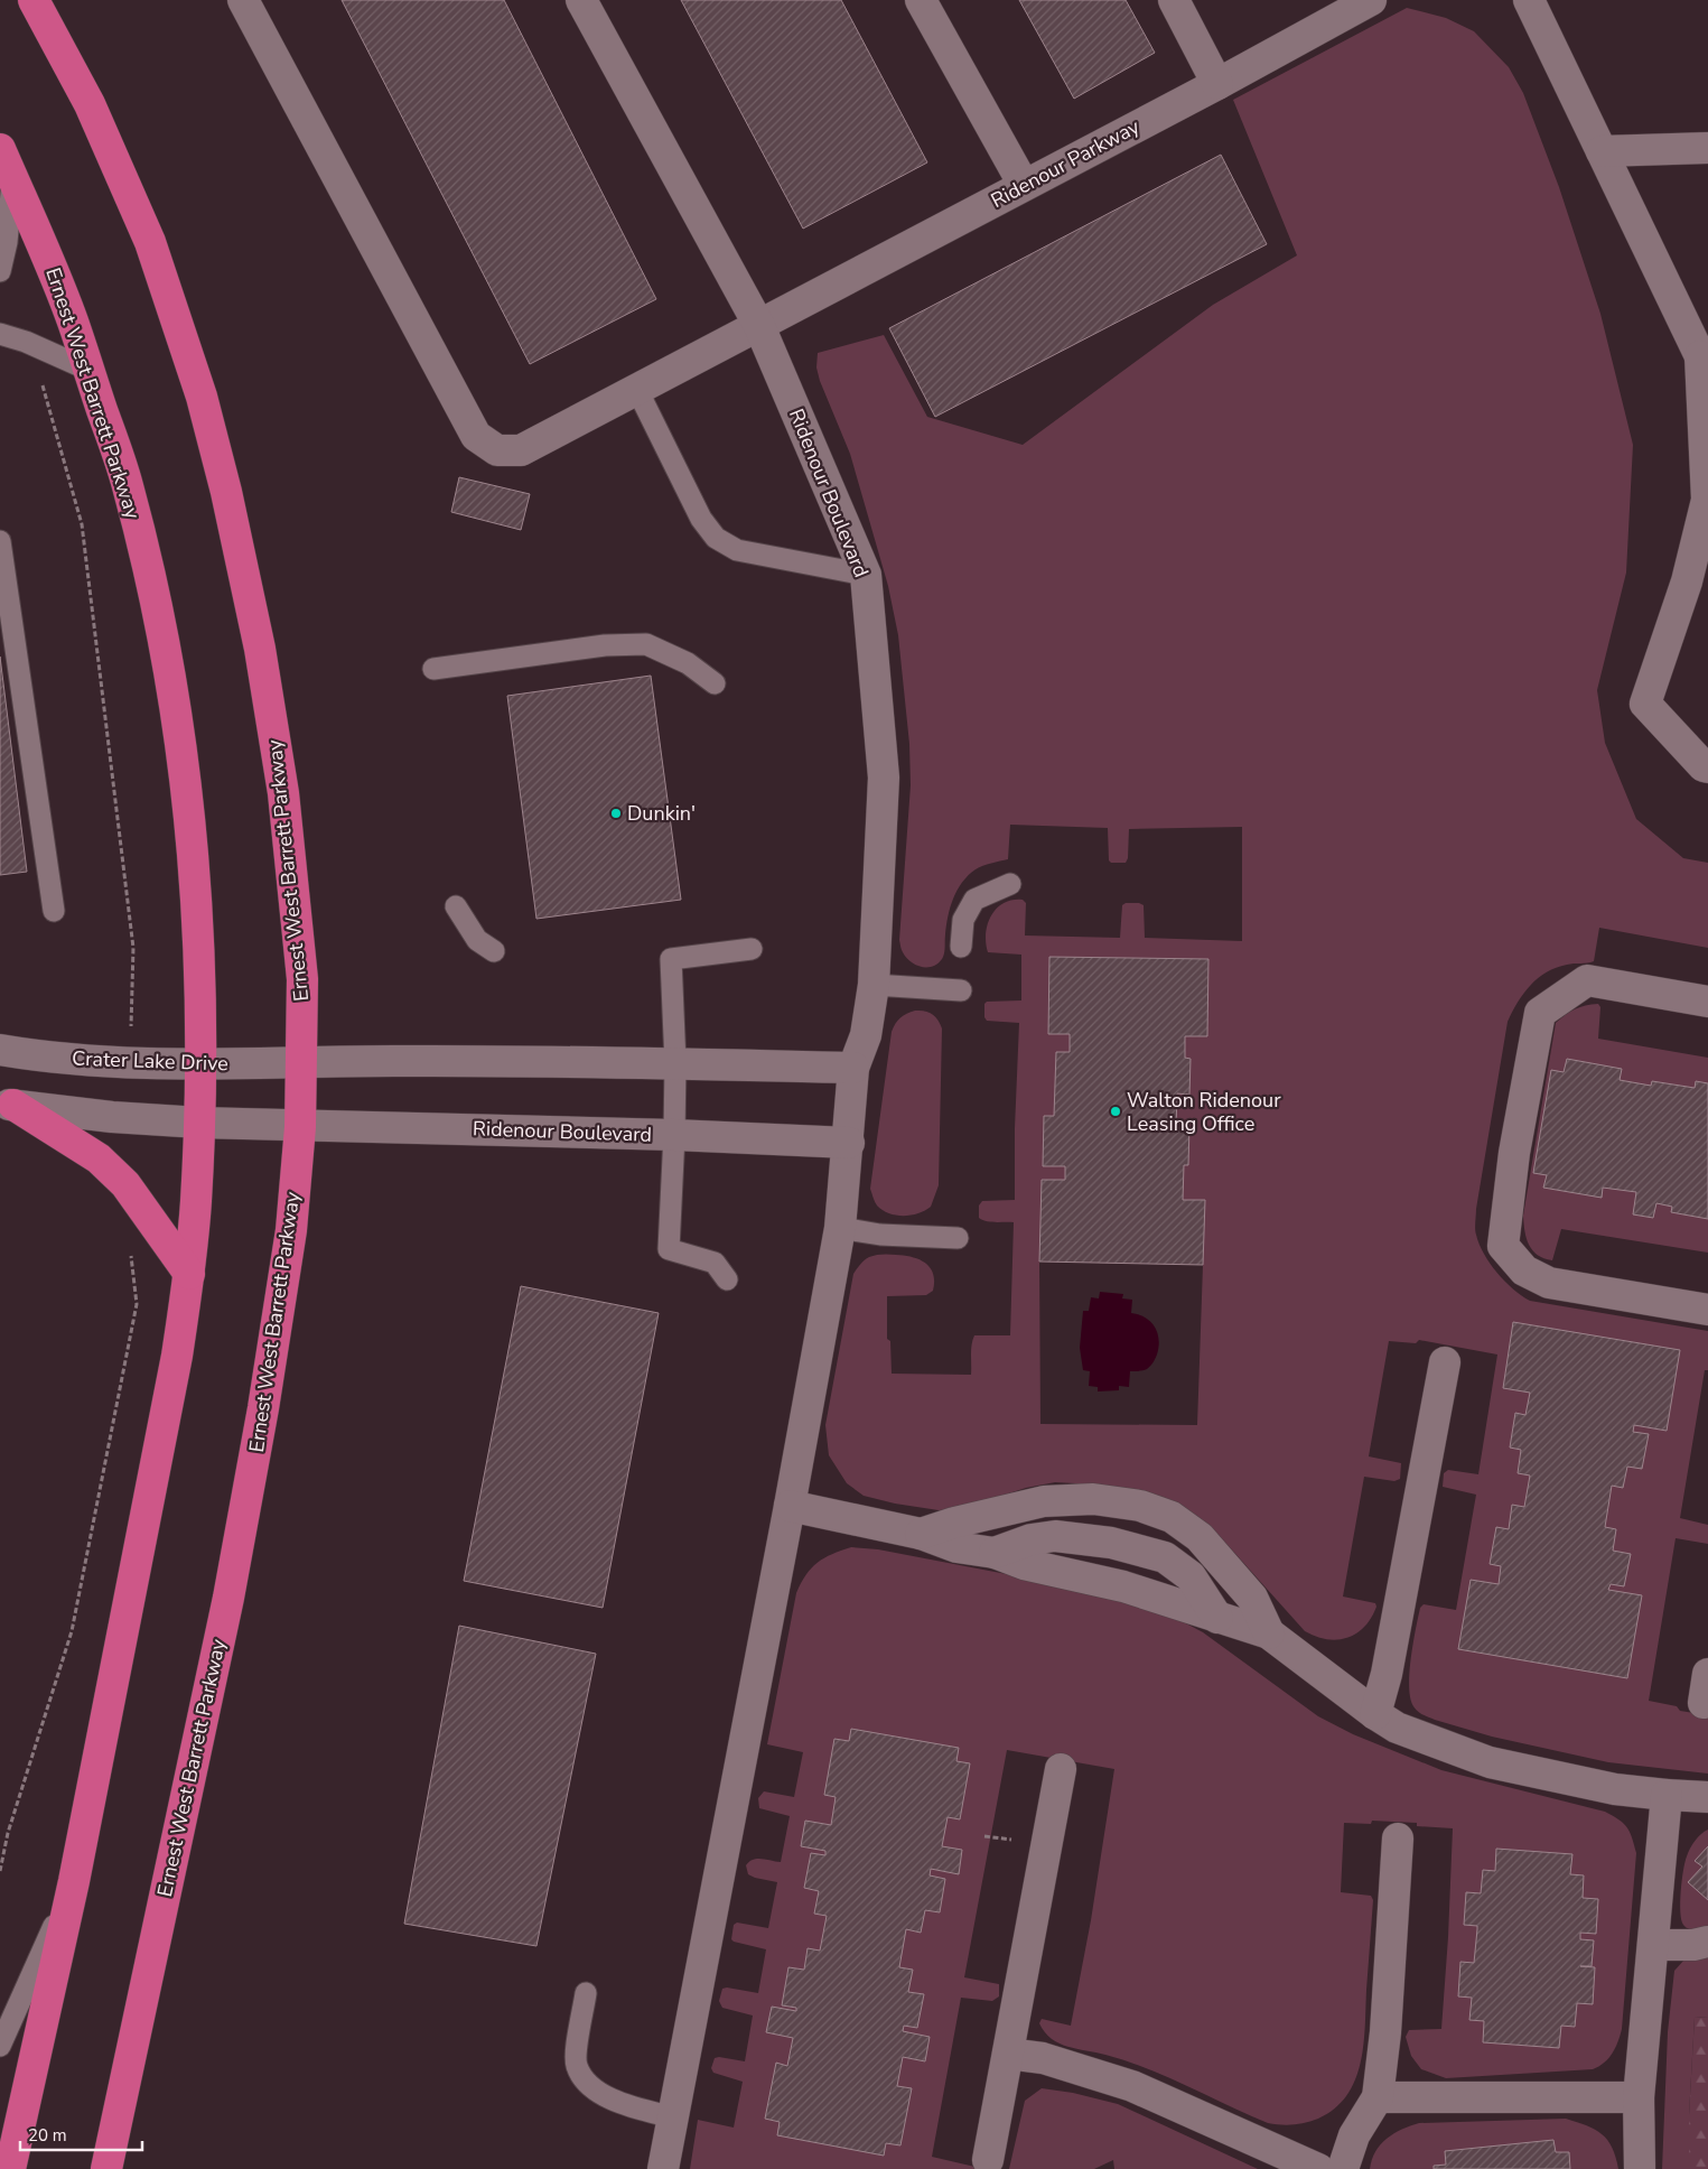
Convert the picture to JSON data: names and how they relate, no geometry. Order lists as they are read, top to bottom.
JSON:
{
  "streets": {
    "highway": ["Ernest West Barrett Parkway"],
    "street": ["Ridenour Parkway", "Ridenour Boulevard", "Crater Lake Drive"]
  },
  "crossings": [
    ["Ridenour Parkway", "Ridenour Boulevard"],
    ["Ernest West Barrett Parkway", "Ridenour Boulevard"],
    ["Ernest West Barrett Parkway", "Crater Lake Drive"]
  ],
  "places": ["Dunkin'", "Walton Ridenour Leasing Office"],
  "scale_bar": "20 m"
}
